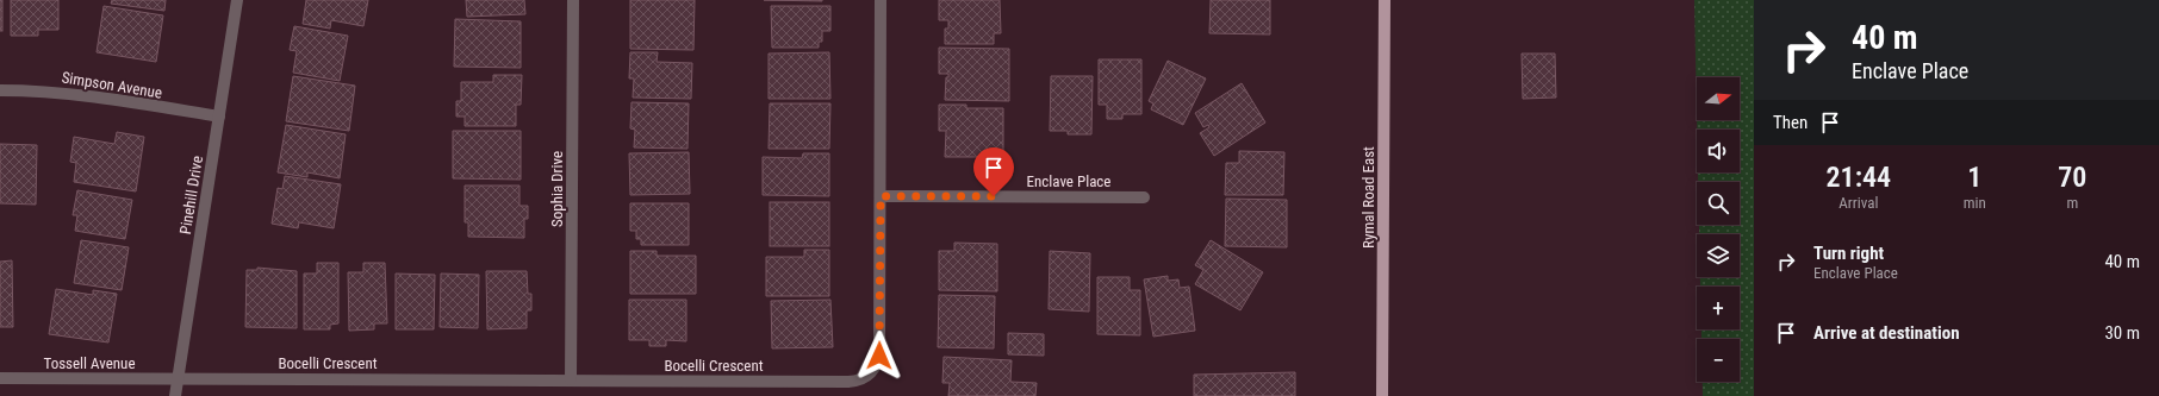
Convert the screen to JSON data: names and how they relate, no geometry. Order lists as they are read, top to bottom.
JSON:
{
  "streets": {
    "main road": ["Rymal Road East"],
    "street": [
      "Simpson Avenue",
      "Enclave Place",
      "Sophia Drive",
      "Pinehill Drive",
      "Tossell Avenue",
      "Bocelli Crescent"
    ]
  },
  "crossings": [
    ["Simpson Avenue", "Pinehill Drive"],
    ["Enclave Place", "Bocelli Crescent"],
    ["Sophia Drive", "Bocelli Crescent"],
    ["Pinehill Drive", "Tossell Avenue"],
    ["Pinehill Drive", "Bocelli Crescent"],
    ["Tossell Avenue", "Bocelli Crescent"]
  ],
  "north": "right",
  "page": {
    "turn": ["40 m", "Enclave Place"],
    "map_buttons": ["+", "−"],
    "then": "Then",
    "eta": [
      "21:44",
      "Arrival",
      "1",
      "min",
      "70",
      "m"
    ],
    "list": [
      {
        "name": "Turn right",
        "note": "Enclave Place",
        "value": "40 m"
      },
      {
        "name": "Arrive at destination",
        "value": "30 m"
      }
    ]
  }
}
